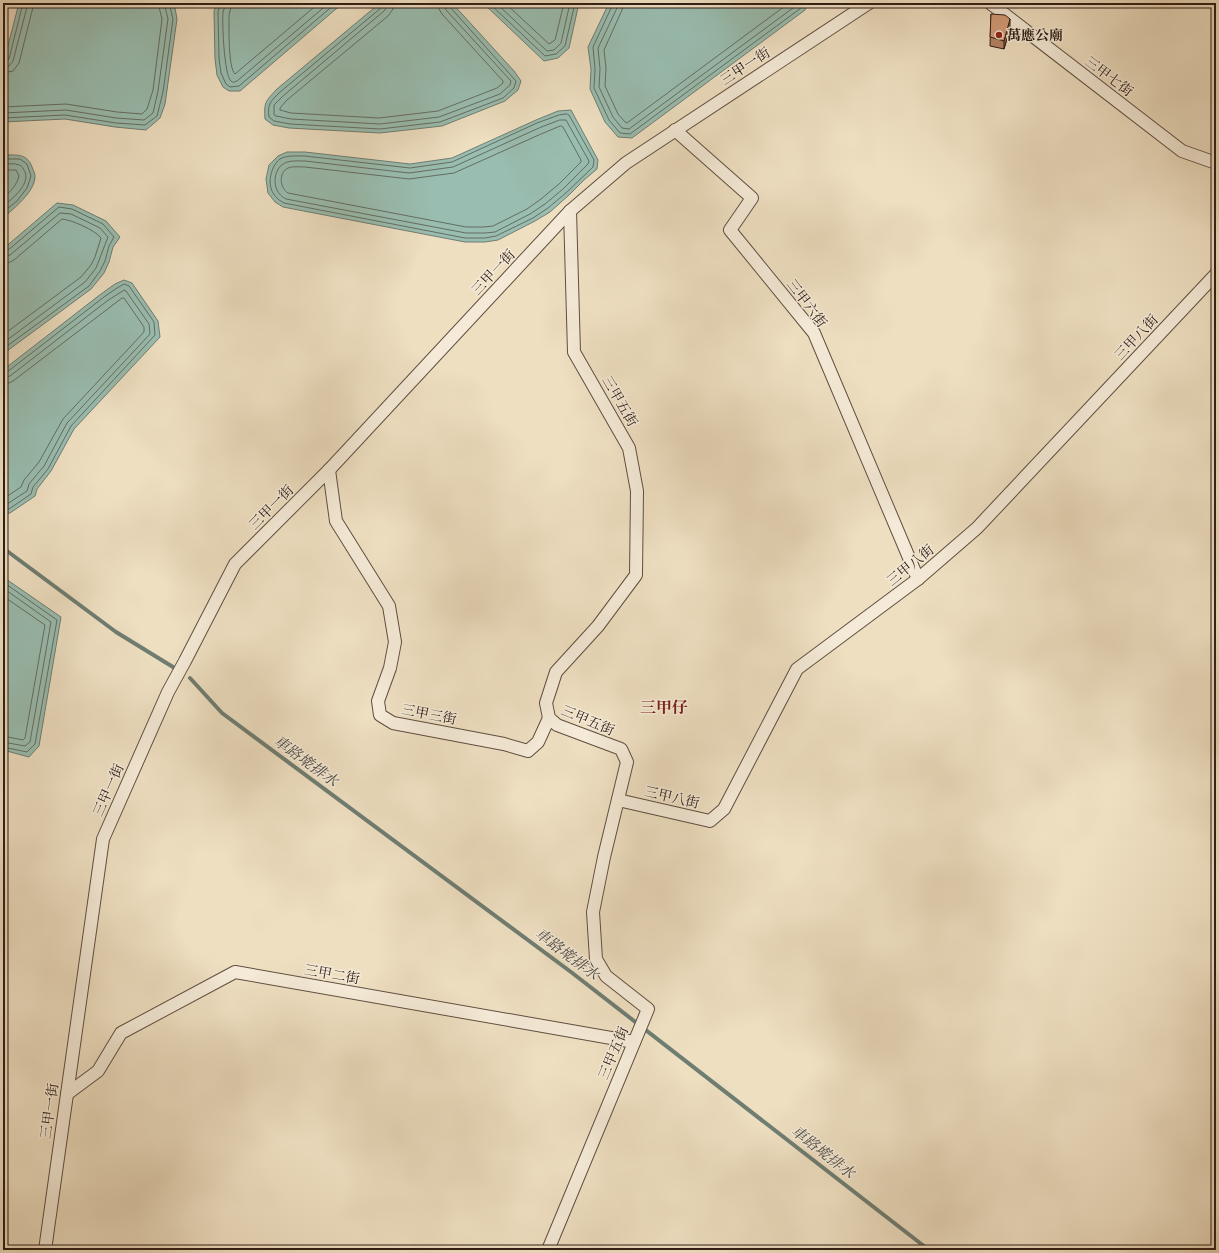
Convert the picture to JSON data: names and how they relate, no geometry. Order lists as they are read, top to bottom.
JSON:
{
  "streets": {
    "street": [
      "三甲一街",
      "三甲七街",
      "三甲六街",
      "三甲八街",
      "三甲五街",
      "三甲三街",
      "三甲二街"
    ]
  },
  "crossings": [
    ["三甲一街", "三甲六街"],
    ["三甲一街", "三甲五街"],
    ["三甲一街", "三甲三街"],
    ["三甲一街", "三甲二街"],
    ["三甲六街", "三甲八街"],
    ["三甲八街", "三甲五街"],
    ["三甲五街", "三甲三街"],
    ["三甲五街", "三甲二街"]
  ],
  "districts": ["三甲仔"],
  "water": ["車路墘排水"],
  "places": ["萬應公廟"]
}
